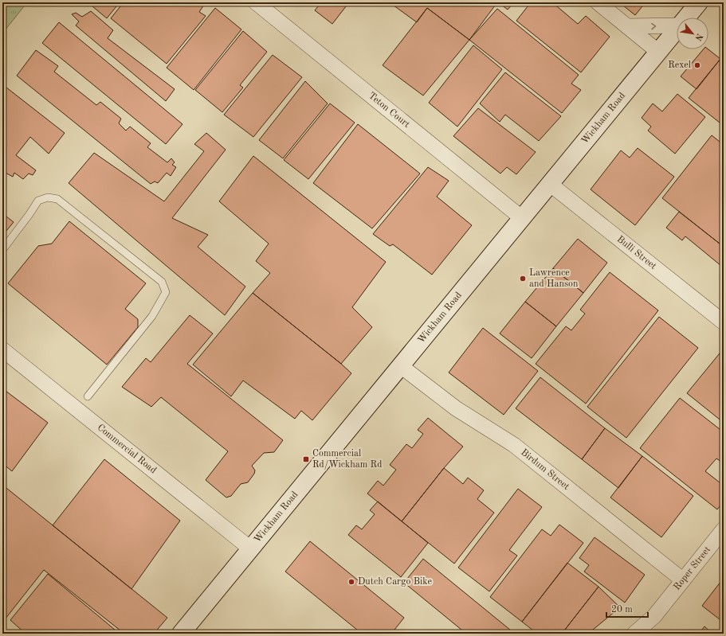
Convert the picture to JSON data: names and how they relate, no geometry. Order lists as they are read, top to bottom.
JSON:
{
  "streets": {
    "main road": ["Wickham Road"],
    "street": [
      "Teton Court",
      "Bulli Street",
      "Commercial Road",
      "Birdum Street",
      "Roper Street"
    ]
  },
  "crossings": [
    ["Teton Court", "Wickham Road"],
    ["Wickham Road", "Bulli Street"],
    ["Wickham Road", "Commercial Road"],
    ["Wickham Road", "Birdum Street"],
    ["Birdum Street", "Roper Street"]
  ],
  "places": {
    "other": ["Rexel", "Lawrence and Hanson", "Dutch Cargo Bike"],
    "transit": ["Commercial Rd/Wickham Rd"]
  },
  "scale_bar": "20 m",
  "north": "bottom right"
}
